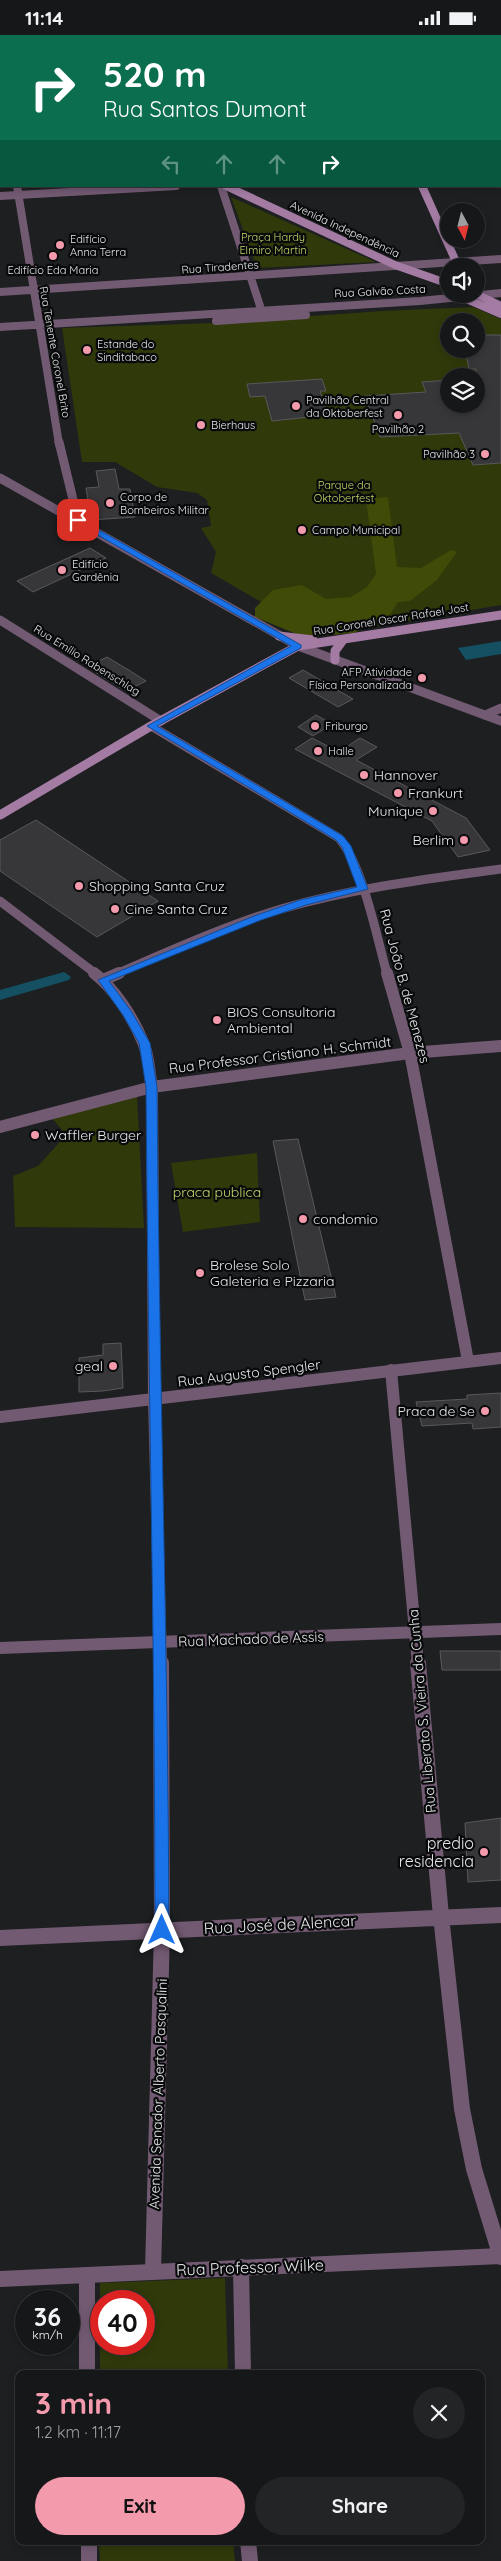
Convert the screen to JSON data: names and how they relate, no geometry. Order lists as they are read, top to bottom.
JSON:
{
  "streets": {
    "main road": ["Avenida Independência", "Rua Coronel Oscar Rafael Jost"],
    "street": [
      "Rua Tiradentes",
      "Rua Galvão Costa",
      "Rua Tenente Coronel Brito",
      "Rua Emílio Rabenschlag",
      "Rua João B. de Menezes",
      "Rua Professor Cristiano H. Schmidt",
      "Rua Augusto Spengler",
      "Rua Machado de Assis",
      "Rua Liberato S. Vieira da Cunha",
      "Rua José de Alencar",
      "Avenida Senador Alberto Pasqualini",
      "Rua Professor Wilke"
    ]
  },
  "crossings": [
    ["Avenida Independência", "Rua Tiradentes"],
    ["Rua Tiradentes", "Rua Tenente Coronel Brito"],
    ["Rua Galvão Costa", "Rua Tenente Coronel Brito"],
    ["Rua Coronel Oscar Rafael Jost", "Rua Emílio Rabenschlag"],
    ["Rua Coronel Oscar Rafael Jost", "Rua João B. de Menezes"],
    ["Rua Emílio Rabenschlag", "Rua João B. de Menezes"],
    ["Rua João B. de Menezes", "Rua Professor Cristiano H. Schmidt"],
    ["Rua João B. de Menezes", "Rua Augusto Spengler"],
    ["Rua Professor Cristiano H. Schmidt", "Avenida Senador Alberto Pasqualini"],
    ["Rua Augusto Spengler", "Rua Liberato S. Vieira da Cunha"],
    ["Rua Augusto Spengler", "Avenida Senador Alberto Pasqualini"],
    ["Rua Machado de Assis", "Rua Liberato S. Vieira da Cunha"],
    ["Rua Machado de Assis", "Avenida Senador Alberto Pasqualini"],
    ["Rua Liberato S. Vieira da Cunha", "Rua José de Alencar"],
    ["Rua Liberato S. Vieira da Cunha", "Rua Professor Wilke"],
    ["Rua José de Alencar", "Avenida Senador Alberto Pasqualini"],
    ["Avenida Senador Alberto Pasqualini", "Rua Professor Wilke"]
  ],
  "parks": ["Praça Hardy Elmiro Martin", "Parque da Oktoberfest", "praca publica"],
  "places": [
    "Edifício Anna Terra",
    "Edifício Eda Maria",
    "Estande do Sinditabaco",
    "Pavilhão Central da Oktoberfest",
    "Pavilhão 2",
    "Bierhaus",
    "Pavilhão 3",
    "Corpo de Bombeiros Militar",
    "Campo Municipal",
    "Edifício Gardênia",
    "AFP Atividade Física Personalizada",
    "Friburgo",
    "Halle",
    "Hannover",
    "Frankurt",
    "Munique",
    "Berlim",
    "Shopping Santa Cruz",
    "Cine Santa Cruz",
    "BIOS Consultoria Ambiental",
    "Waffler Burger",
    "condomio",
    "Brolese Solo Galeteria e Pizzaria",
    "geal",
    "Praca de Se",
    "predio residencia"
  ],
  "north": "bottom",
  "page": {
    "status": "11:14",
    "turn": ["520 m", "Rua Santos Dumont"],
    "speed": "36 km/h",
    "limit": "40",
    "heading": ["3 min", "1.2 km · 11:17"],
    "buttons": ["Exit", "Share"]
  }
}
